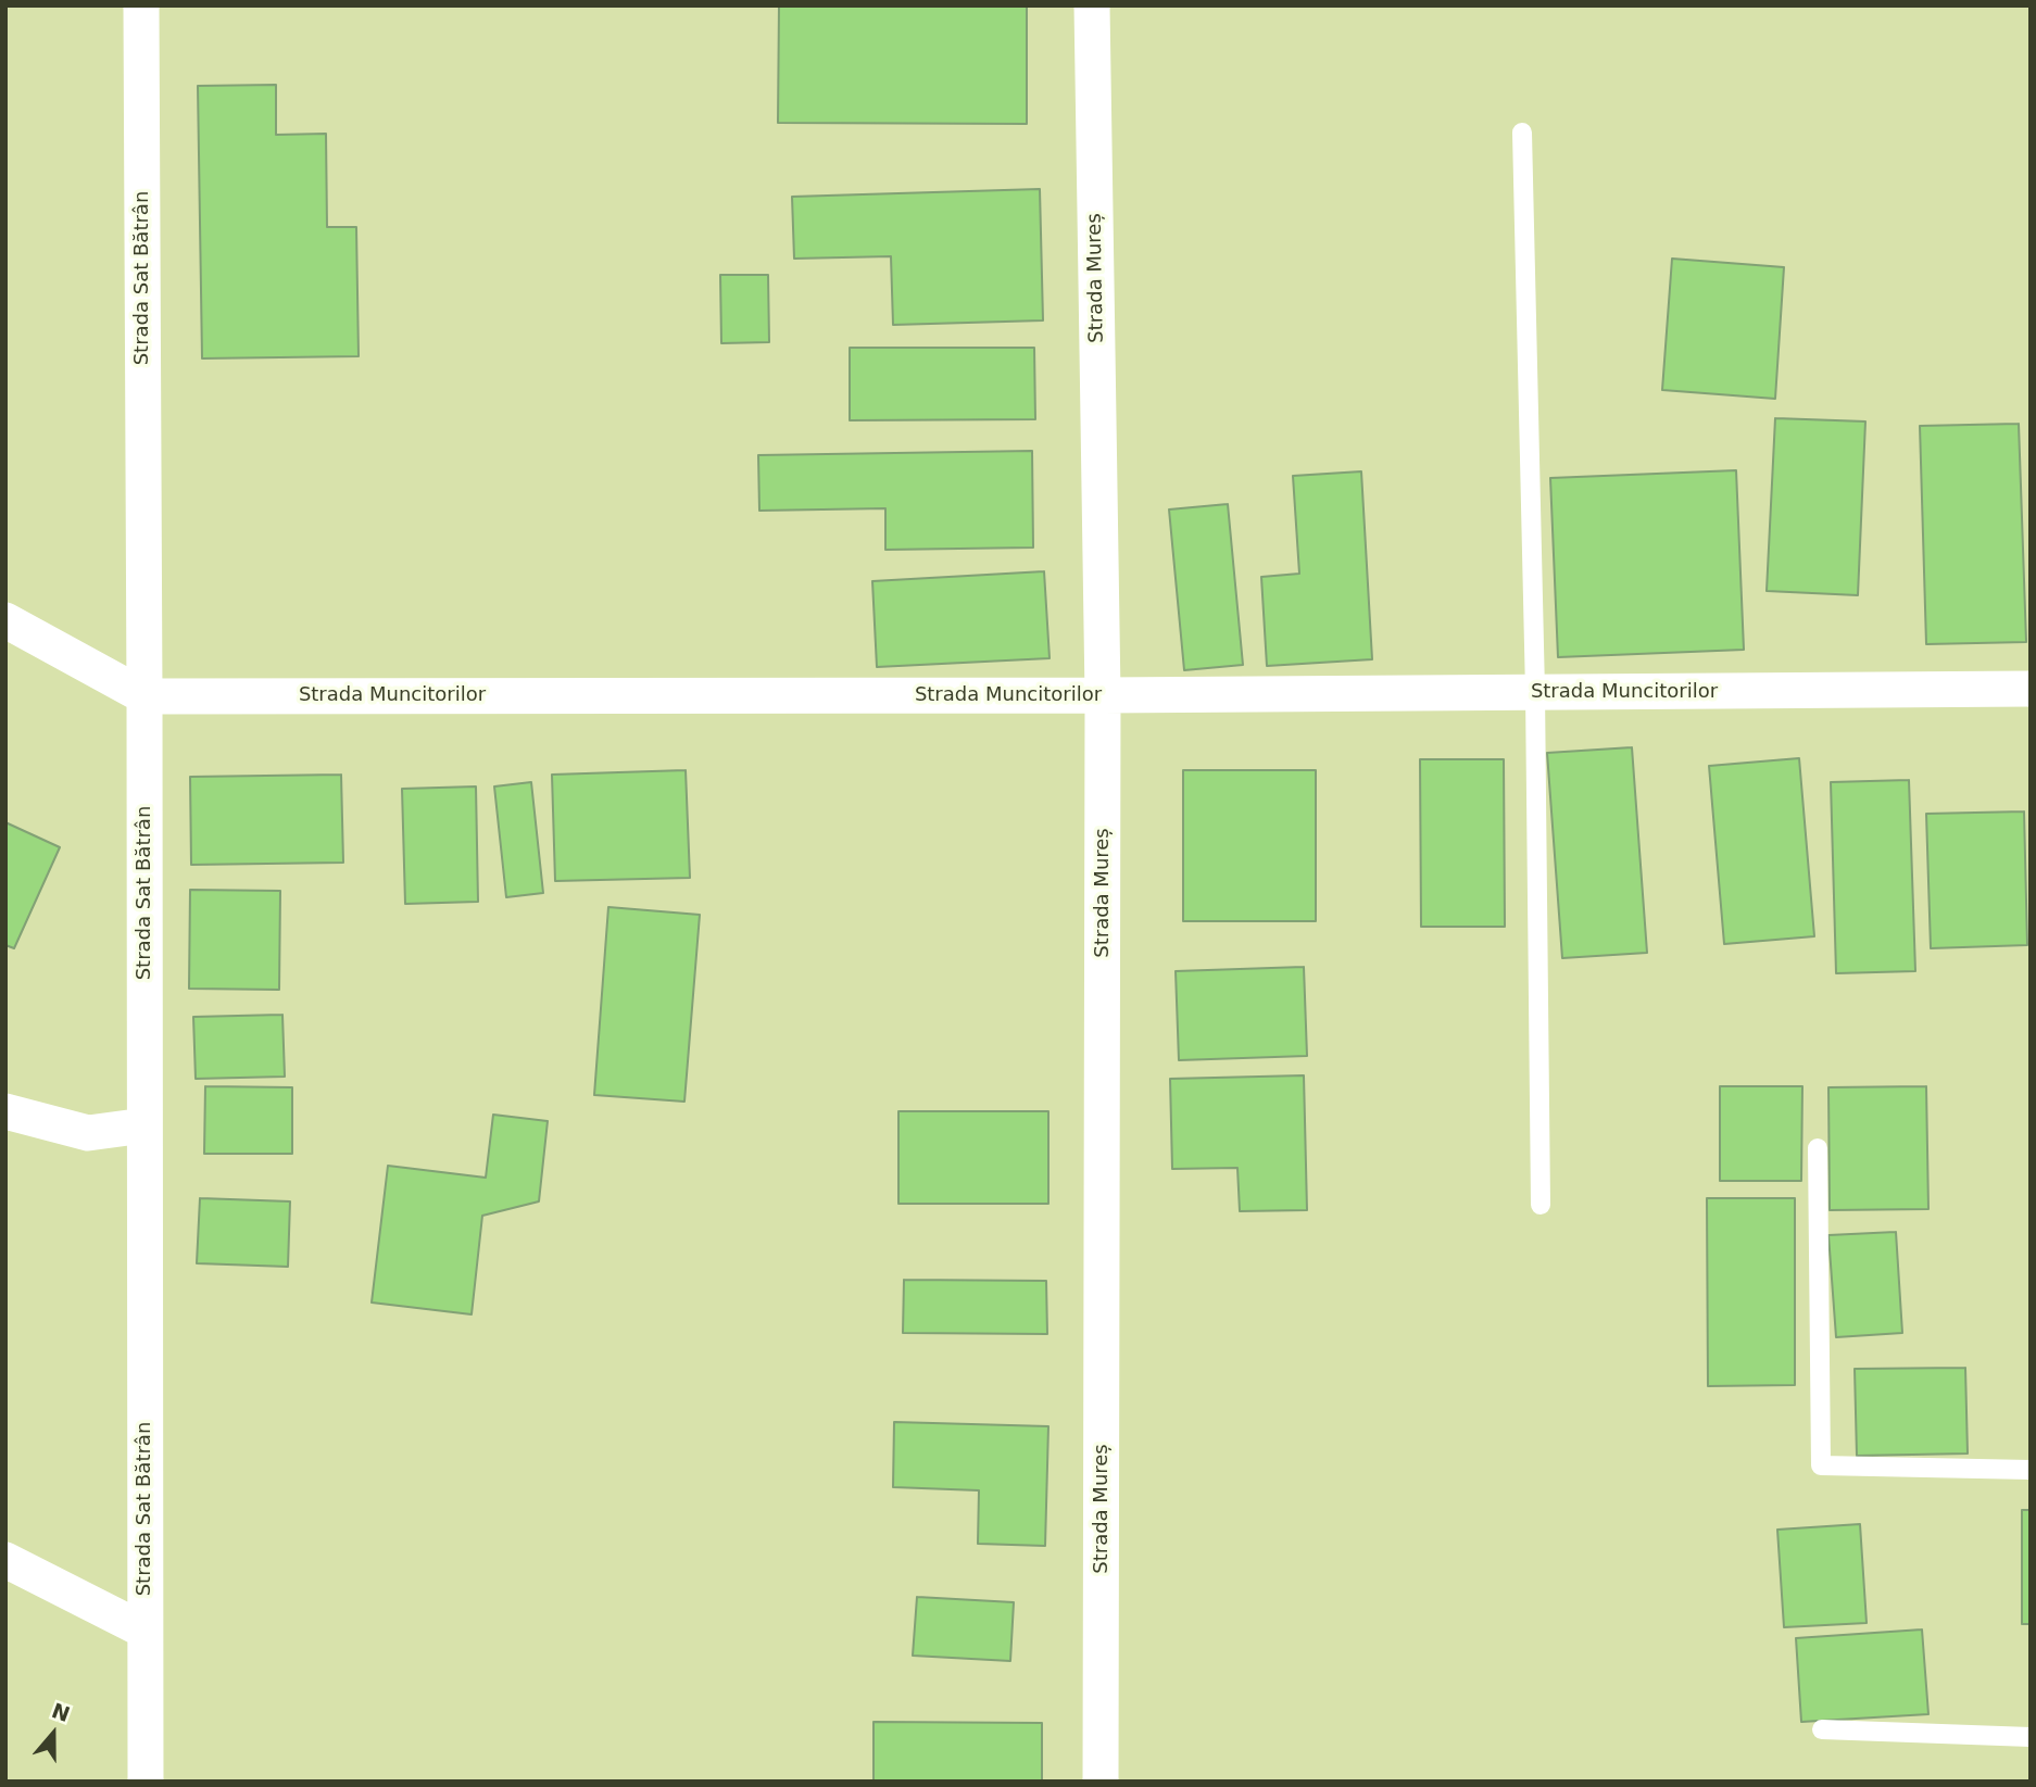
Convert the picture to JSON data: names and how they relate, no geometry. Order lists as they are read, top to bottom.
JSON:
{
  "streets": {
    "street": ["Strada Sat Bătrân", "Strada Mureș", "Strada Muncitorilor"]
  },
  "crossings": [
    ["Strada Sat Bătrân", "Strada Muncitorilor"],
    ["Strada Mureș", "Strada Muncitorilor"]
  ],
  "north": "top"
}
